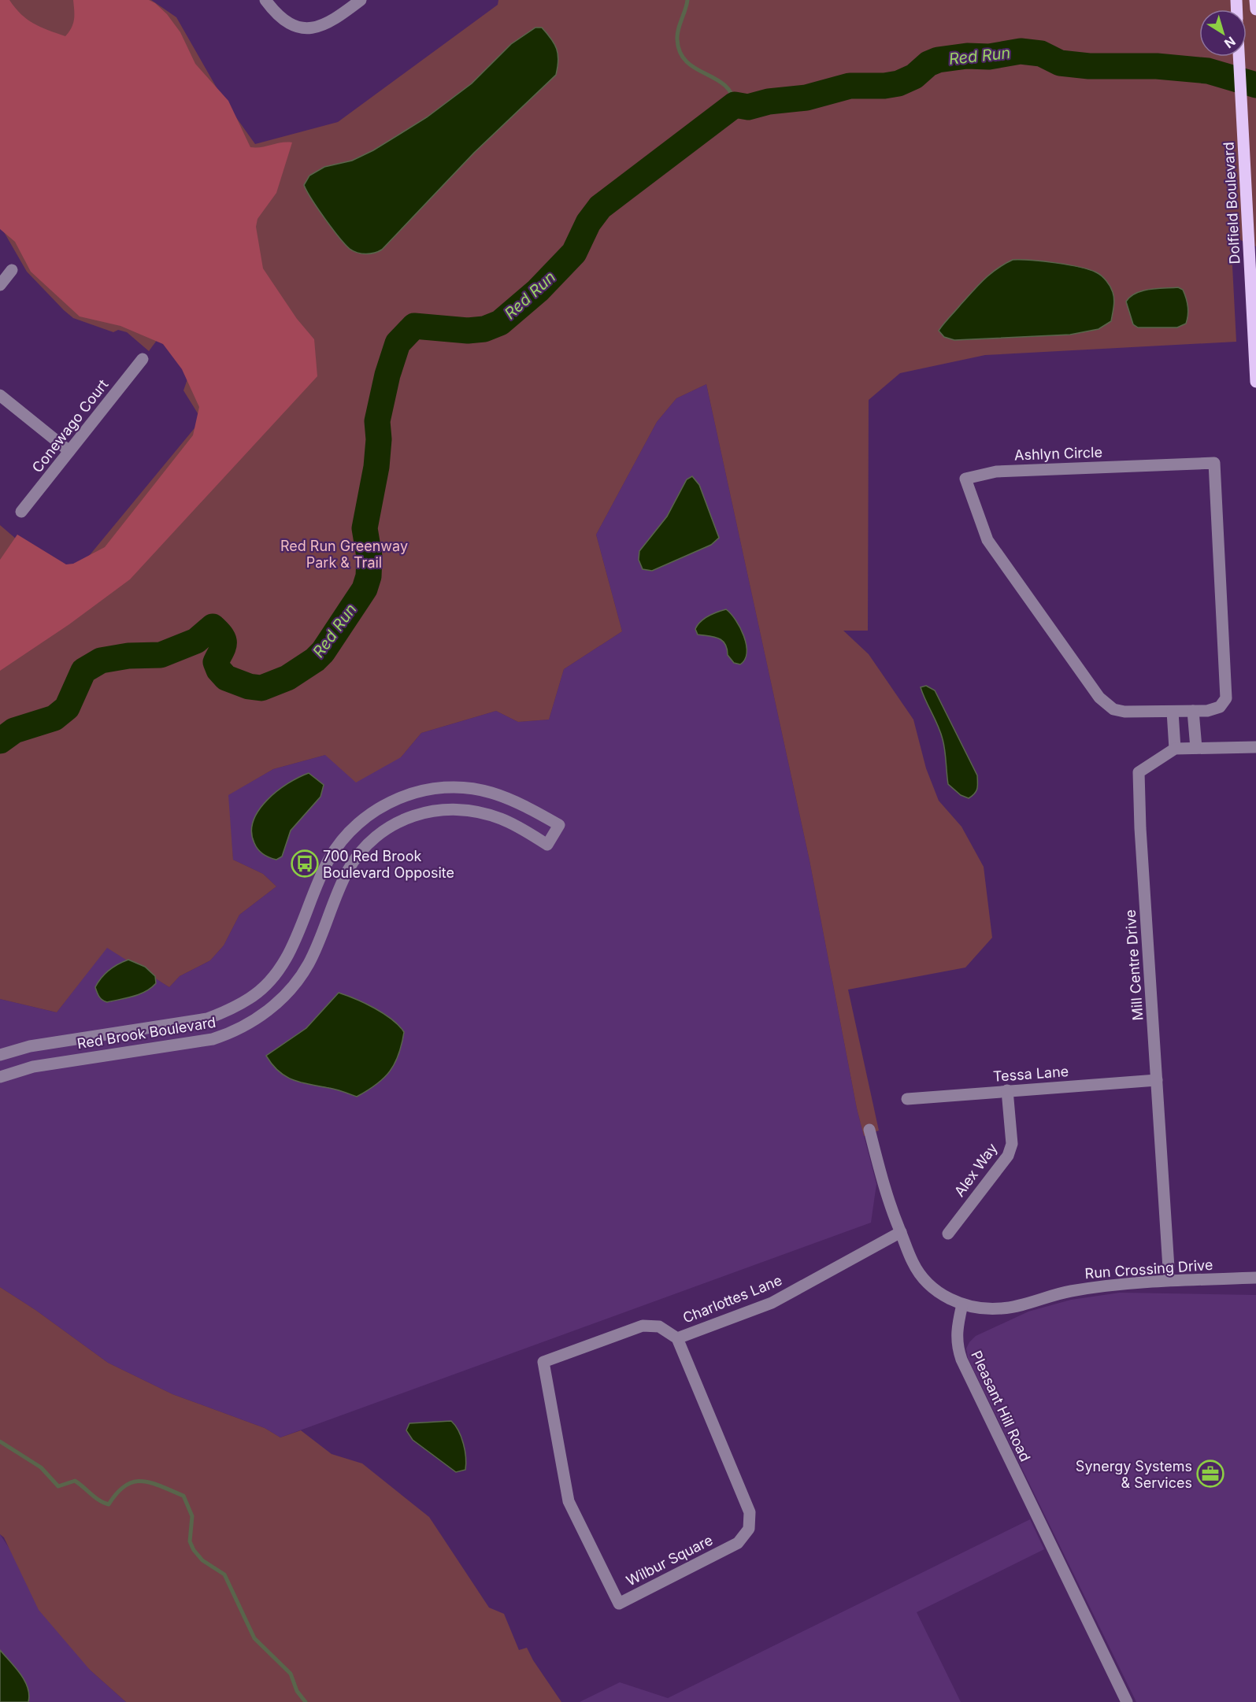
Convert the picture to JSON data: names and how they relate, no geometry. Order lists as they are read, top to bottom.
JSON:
{
  "streets": {
    "main road": ["Dolfield Boulevard"],
    "street": [
      "Conewago Court",
      "Ashlyn Circle",
      "Mill Centre Drive",
      "Red Brook Boulevard",
      "Tessa Lane",
      "Alex Way",
      "Run Crossing Drive",
      "Charlottes Lane",
      "Pleasant Hill Road",
      "Wilbur Square"
    ]
  },
  "crossings": [
    ["Mill Centre Drive", "Tessa Lane"],
    ["Mill Centre Drive", "Run Crossing Drive"],
    ["Tessa Lane", "Alex Way"],
    ["Run Crossing Drive", "Pleasant Hill Road"],
    ["Charlottes Lane", "Wilbur Square"]
  ],
  "water": ["Red Run"],
  "parks": ["Red Run Greenway Park & Trail"],
  "places": {
    "bus stop": ["700 Red Brook Boulevard Opposite"],
    "office": ["Synergy Systems & Services"]
  },
  "north": "bottom right"
}
